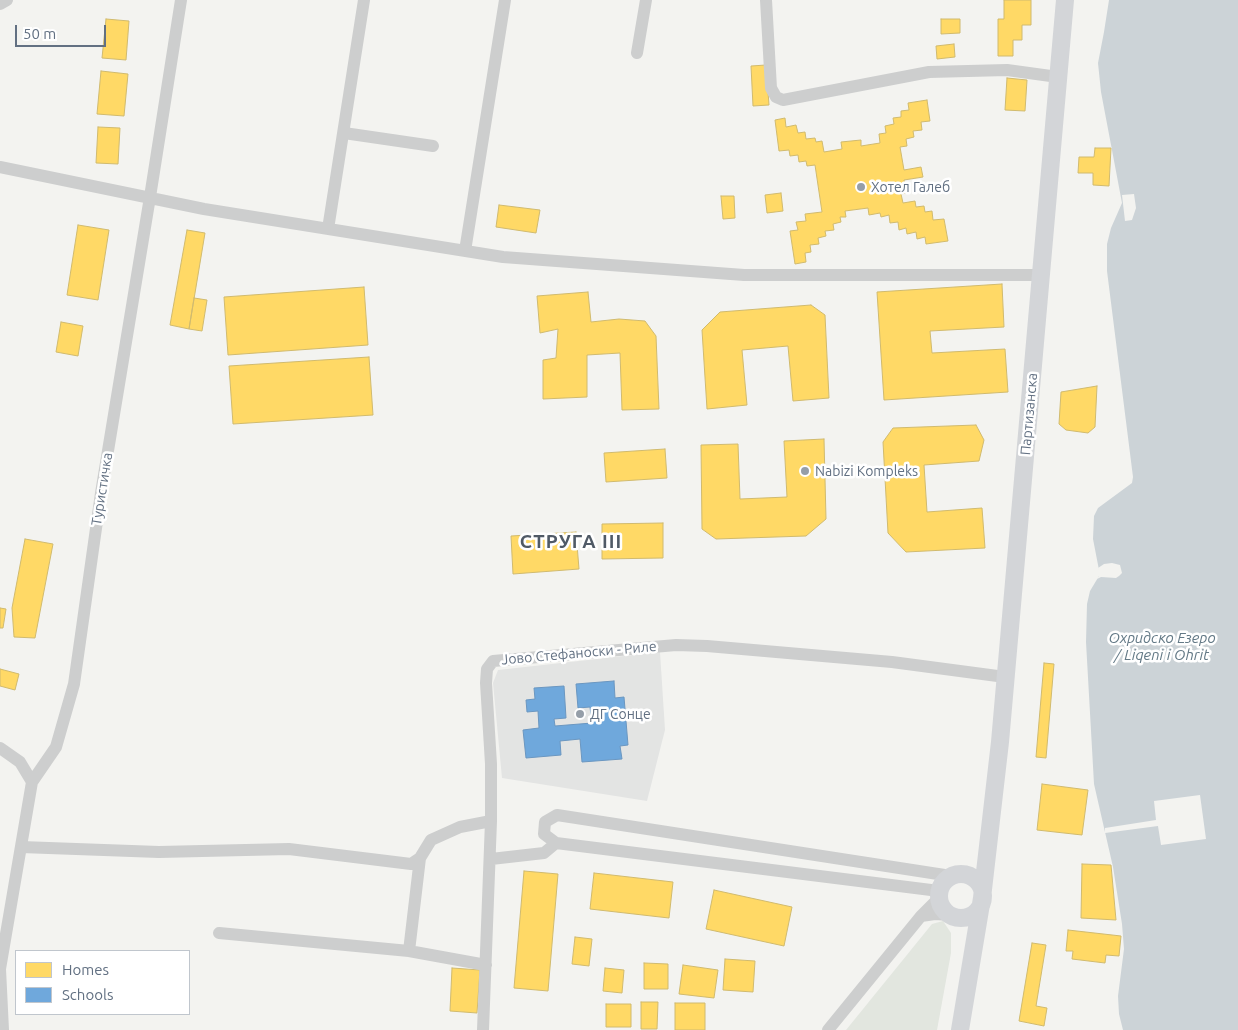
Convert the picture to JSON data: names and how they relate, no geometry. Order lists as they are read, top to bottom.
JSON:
{
  "streets": {
    "main road": ["Партизанска"],
    "street": ["Туристичка", "Јово Стефаноски - Риле"]
  },
  "crossings": [
    ["Партизанска", "Јово Стефаноски - Риле"]
  ],
  "districts": ["СТРУГА III"],
  "water": ["Охридско Езеро / Liqeni i Ohrit"],
  "places": ["Хотел Галеб", "Nabizi Kompleks", "ДГ Сонце"],
  "legend": ["Homes", "Schools"],
  "scale_bar": "50 m"
}
